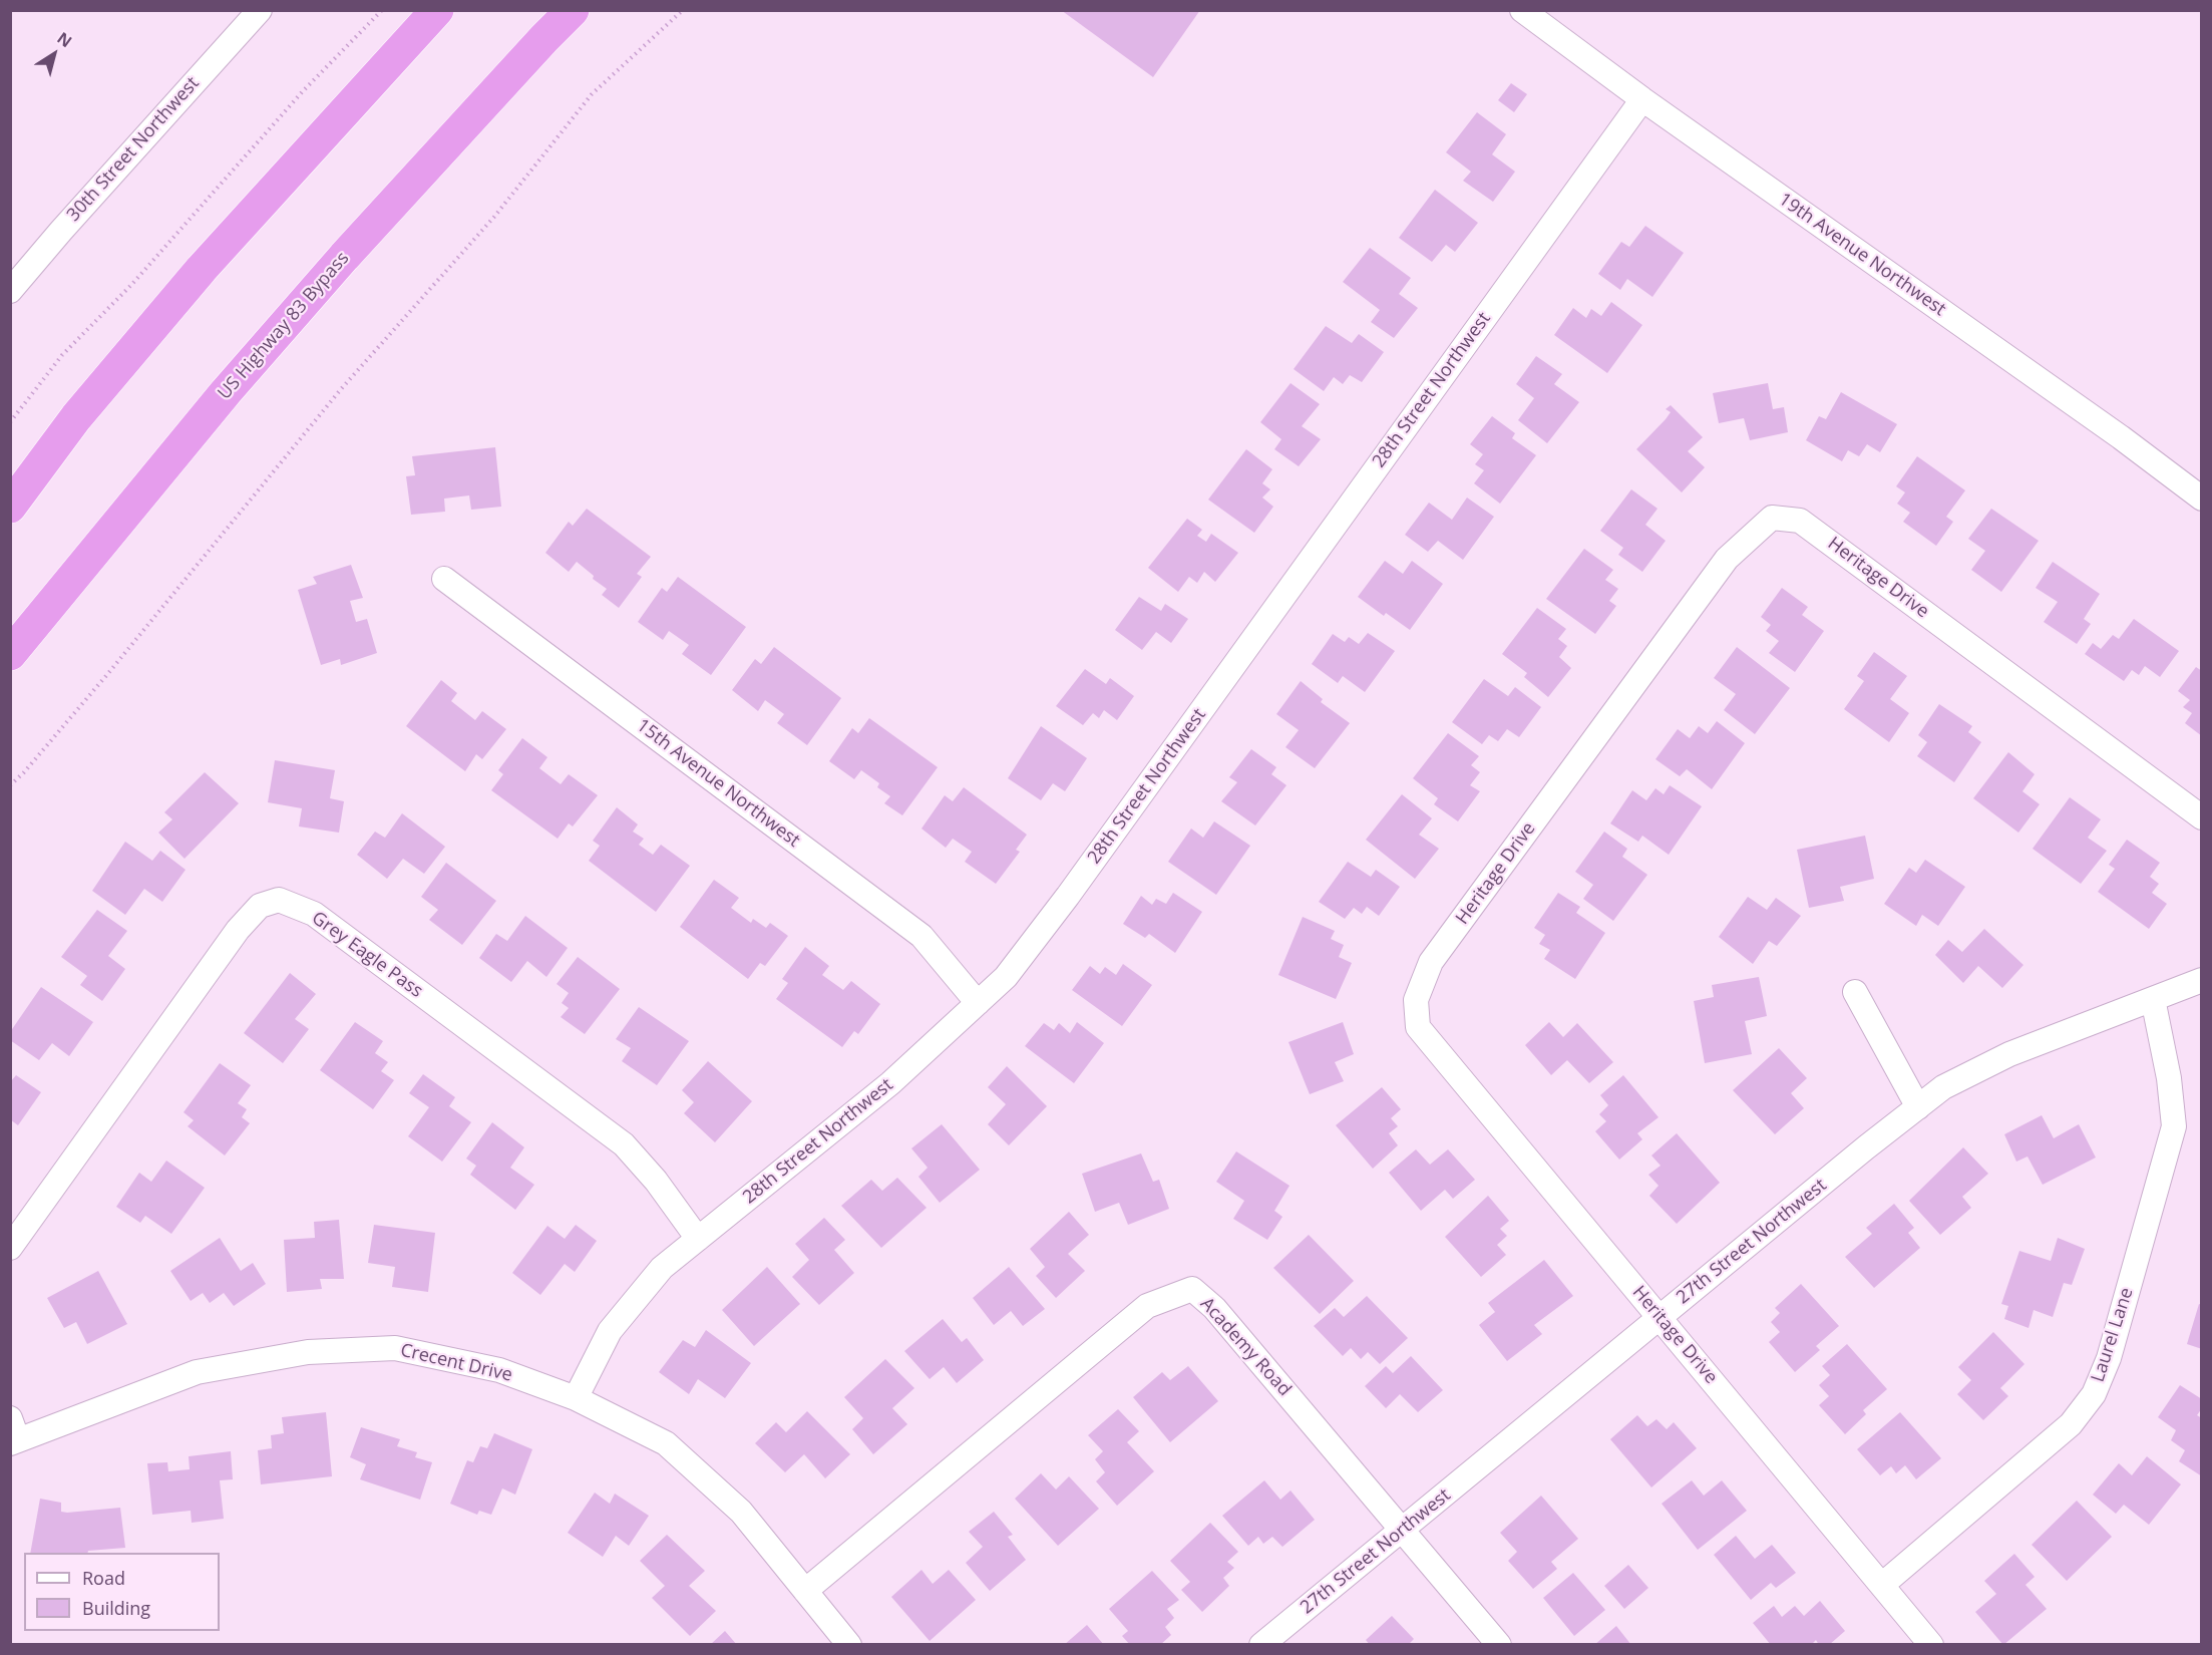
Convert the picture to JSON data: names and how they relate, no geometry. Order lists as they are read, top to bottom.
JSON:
{
  "streets": {
    "highway": ["US Highway 83 Bypass"],
    "street": [
      "30th Street Northwest",
      "19th Avenue Northwest",
      "28th Street Northwest",
      "Heritage Drive",
      "15th Avenue Northwest",
      "Grey Eagle Pass",
      "27th Street Northwest",
      "Laurel Lane",
      "Academy Road",
      "Crecent Drive"
    ]
  },
  "crossings": [
    ["19th Avenue Northwest", "28th Street Northwest"],
    ["28th Street Northwest", "15th Avenue Northwest"],
    ["28th Street Northwest", "Grey Eagle Pass"],
    ["28th Street Northwest", "Crecent Drive"],
    ["Heritage Drive", "27th Street Northwest"],
    ["Heritage Drive", "Laurel Lane"],
    ["27th Street Northwest", "Laurel Lane"],
    ["27th Street Northwest", "Academy Road"],
    ["Academy Road", "Crecent Drive"]
  ],
  "legend": ["Road", "Building"],
  "north": "top right"
}
